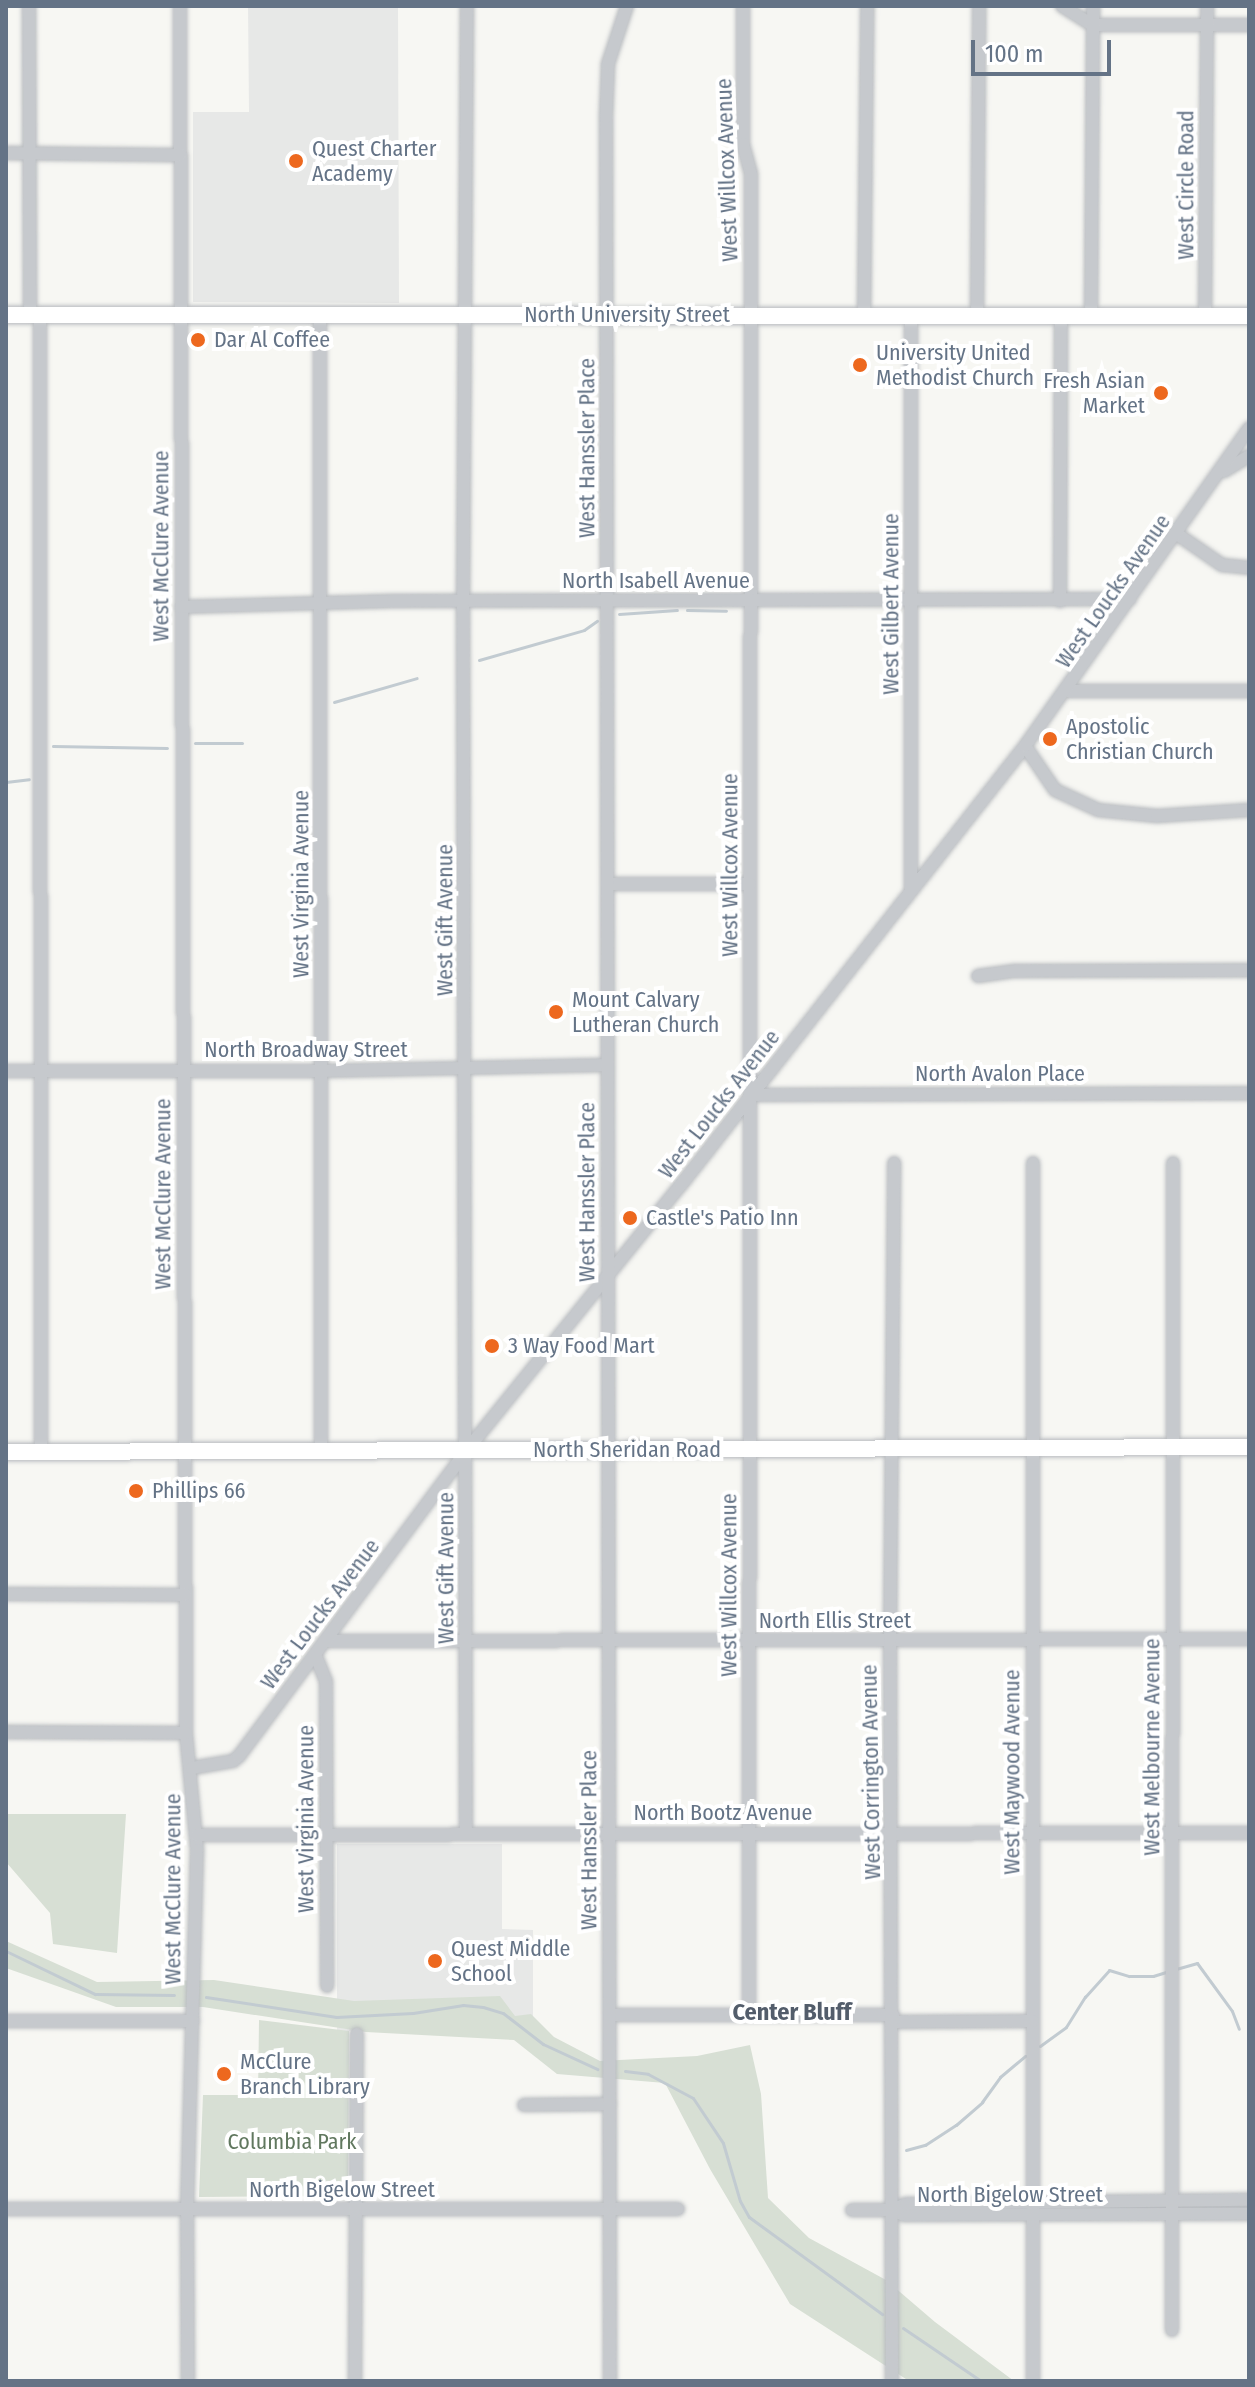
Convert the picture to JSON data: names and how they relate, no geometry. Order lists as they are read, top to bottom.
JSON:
{
  "streets": {
    "main road": ["North University Street", "North Sheridan Road"],
    "street": [
      "West Willcox Avenue",
      "West Circle Road",
      "West Hanssler Place",
      "West McClure Avenue",
      "North Isabell Avenue",
      "West Loucks Avenue",
      "West Gilbert Avenue",
      "West Virginia Avenue",
      "West Gift Avenue",
      "North Broadway Street",
      "North Avalon Place",
      "North Ellis Street",
      "West Melbourne Avenue",
      "West Corrington Avenue",
      "West Maywood Avenue",
      "North Bootz Avenue",
      "North Bigelow Street"
    ]
  },
  "crossings": [
    ["West Willcox Avenue", "North University Street"],
    ["West Willcox Avenue", "North Isabell Avenue"],
    ["West Willcox Avenue", "West Loucks Avenue"],
    ["West Willcox Avenue", "North Avalon Place"],
    ["West Willcox Avenue", "North Sheridan Road"],
    ["West Willcox Avenue", "North Ellis Street"],
    ["West Willcox Avenue", "North Bootz Avenue"],
    ["West Circle Road", "North University Street"],
    ["North University Street", "West Hanssler Place"],
    ["North University Street", "West McClure Avenue"],
    ["North University Street", "West Gilbert Avenue"],
    ["North University Street", "West Virginia Avenue"],
    ["North University Street", "West Gift Avenue"],
    ["West Hanssler Place", "North Isabell Avenue"],
    ["West Hanssler Place", "West Loucks Avenue"],
    ["West Hanssler Place", "North Broadway Street"],
    ["West Hanssler Place", "North Sheridan Road"],
    ["West Hanssler Place", "North Ellis Street"],
    ["West Hanssler Place", "North Bootz Avenue"],
    ["West Hanssler Place", "North Bigelow Street"],
    ["West McClure Avenue", "North Isabell Avenue"],
    ["West McClure Avenue", "West Loucks Avenue"],
    ["West McClure Avenue", "North Broadway Street"],
    ["West McClure Avenue", "North Sheridan Road"],
    ["West McClure Avenue", "North Bootz Avenue"],
    ["West McClure Avenue", "North Bigelow Street"],
    ["North Isabell Avenue", "West Loucks Avenue"],
    ["North Isabell Avenue", "West Gilbert Avenue"],
    ["North Isabell Avenue", "West Virginia Avenue"],
    ["North Isabell Avenue", "West Gift Avenue"],
    ["West Loucks Avenue", "West Gilbert Avenue"],
    ["West Loucks Avenue", "West Virginia Avenue"],
    ["West Loucks Avenue", "West Gift Avenue"],
    ["West Loucks Avenue", "North Avalon Place"],
    ["West Loucks Avenue", "North Sheridan Road"],
    ["West Loucks Avenue", "North Ellis Street"],
    ["West Virginia Avenue", "North Broadway Street"],
    ["West Virginia Avenue", "North Sheridan Road"],
    ["West Virginia Avenue", "North Bootz Avenue"],
    ["West Gift Avenue", "North Broadway Street"],
    ["West Gift Avenue", "North Sheridan Road"],
    ["West Gift Avenue", "North Ellis Street"],
    ["West Gift Avenue", "North Bootz Avenue"],
    ["North Sheridan Road", "West Melbourne Avenue"],
    ["North Sheridan Road", "West Corrington Avenue"],
    ["North Sheridan Road", "West Maywood Avenue"],
    ["North Ellis Street", "West Melbourne Avenue"],
    ["North Ellis Street", "West Corrington Avenue"],
    ["North Ellis Street", "West Maywood Avenue"],
    ["West Melbourne Avenue", "North Bootz Avenue"],
    ["West Melbourne Avenue", "North Bigelow Street"],
    ["West Corrington Avenue", "North Bootz Avenue"],
    ["West Corrington Avenue", "North Bigelow Street"],
    ["West Maywood Avenue", "North Bootz Avenue"],
    ["West Maywood Avenue", "North Bigelow Street"]
  ],
  "districts": ["Center Bluff"],
  "parks": ["Columbia Park"],
  "places": [
    "Quest Charter Academy",
    "Dar Al Coffee",
    "University United Methodist Church",
    "Fresh Asian Market",
    "Apostolic Christian Church",
    "Mount Calvary Lutheran Church",
    "Castle's Patio Inn",
    "3 Way Food Mart",
    "Phillips 66",
    "Quest Middle School",
    "McClure Branch Library"
  ],
  "scale_bar": "100 m"
}
